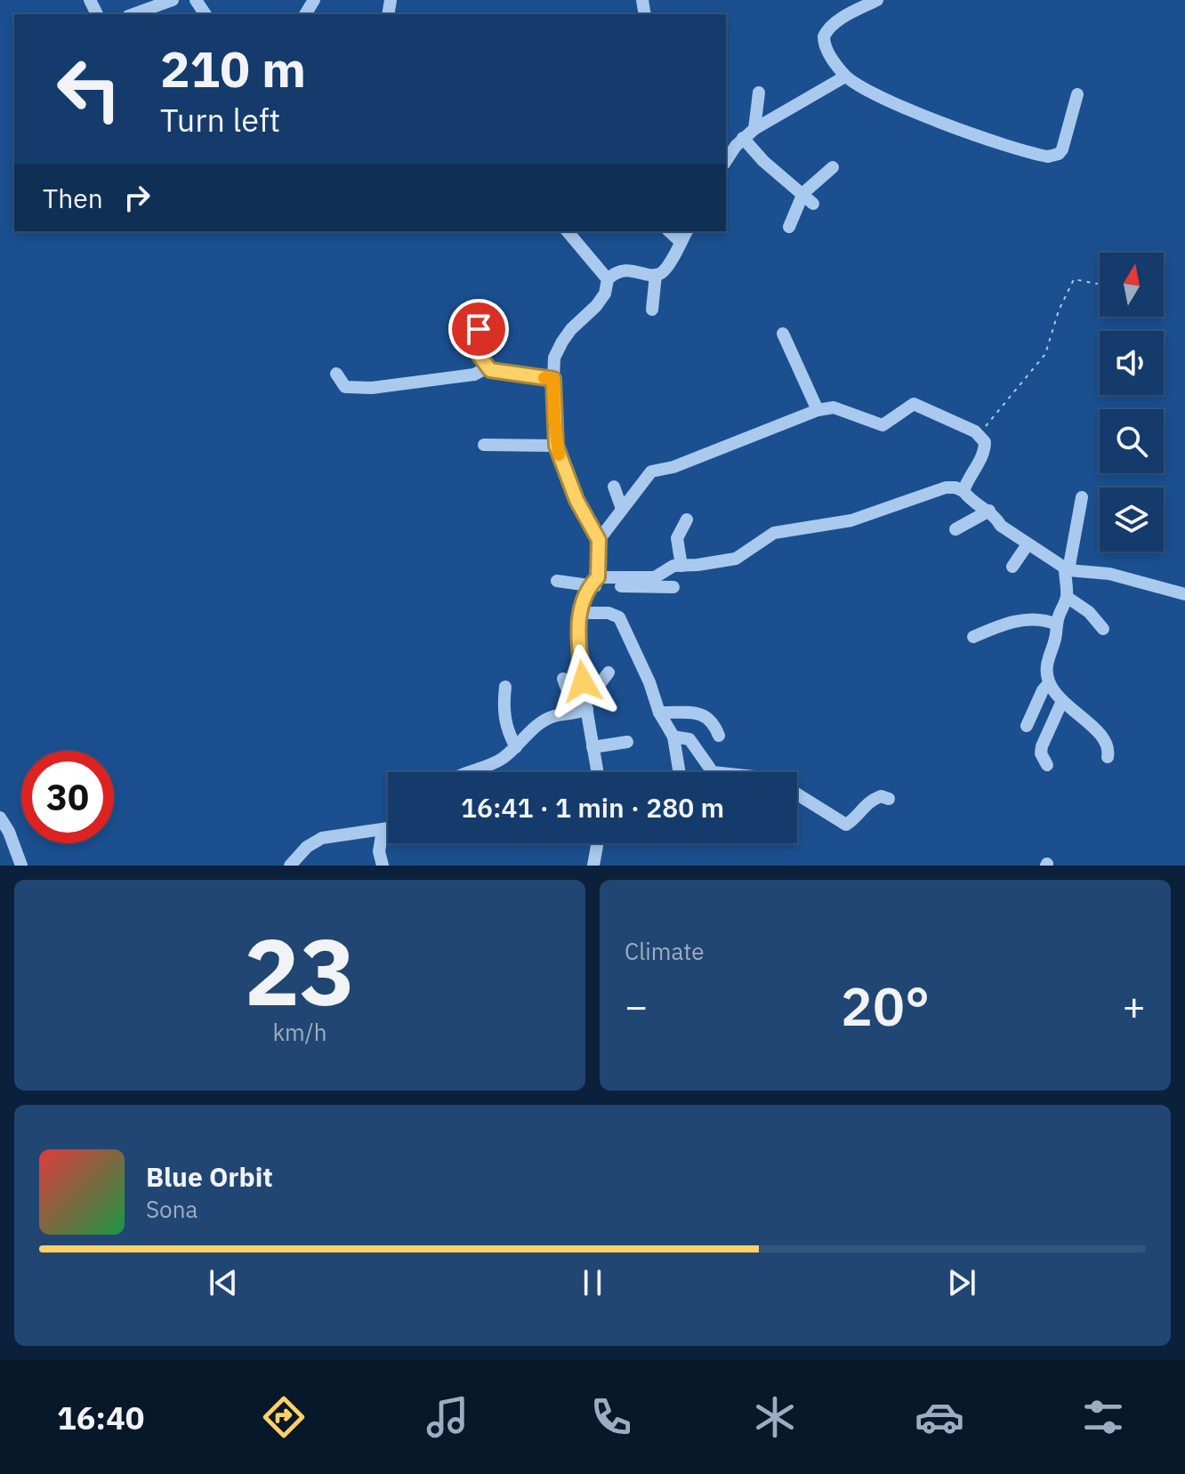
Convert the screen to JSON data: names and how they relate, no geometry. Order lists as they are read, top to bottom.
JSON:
{
  "north": "top",
  "page": {
    "turn": ["210 m", "Turn left"],
    "then": "Then",
    "limit": "30",
    "trip": "16:41 · 1 min · 280 m",
    "tile": [
      ["23", "km/h"],
      "Climate"
    ],
    "heat": ["−", "20°", "+"],
    "song": ["Blue Orbit", "Sona"],
    "tabs": "16:40"
  }
}
